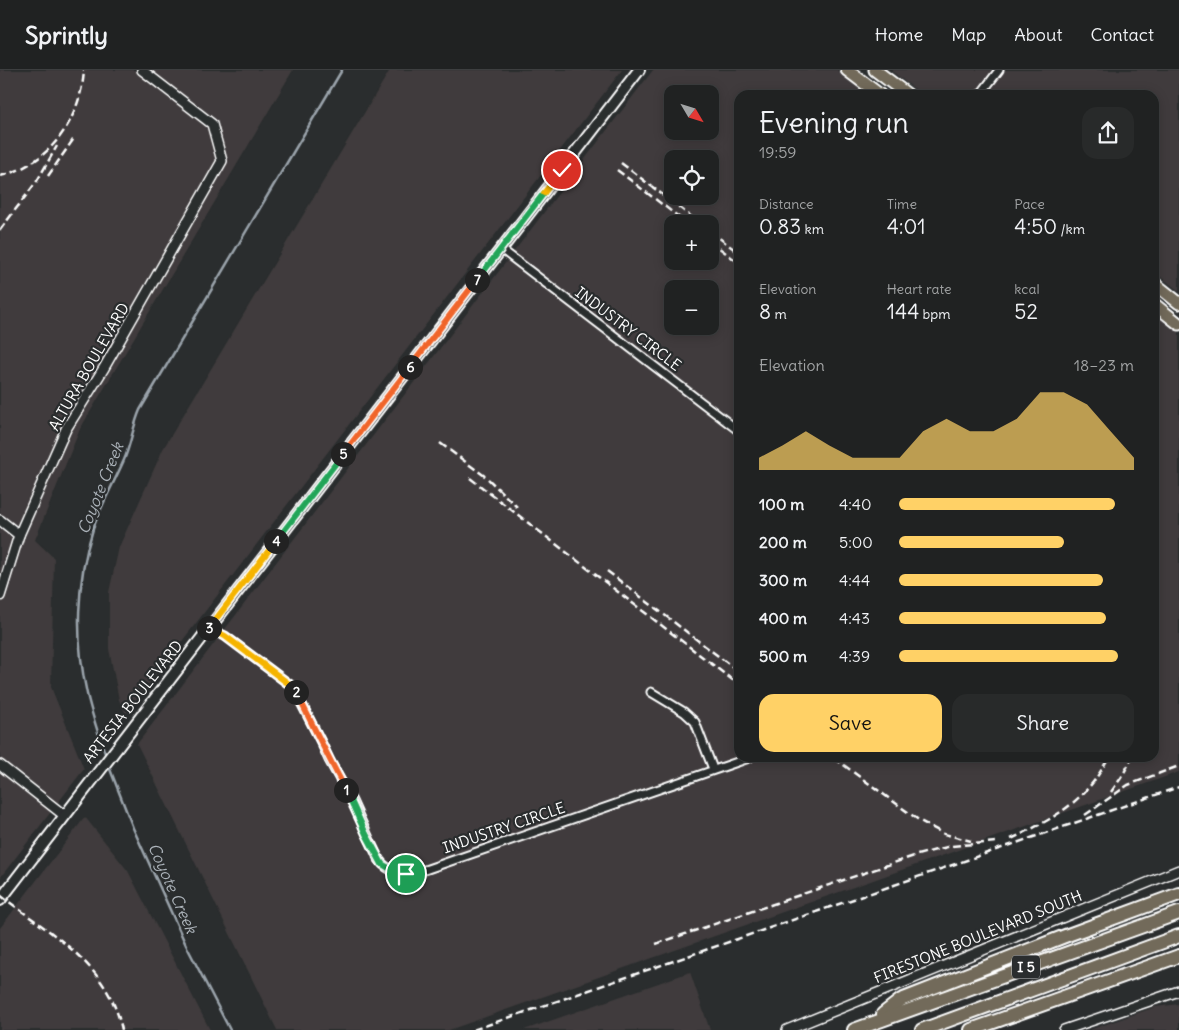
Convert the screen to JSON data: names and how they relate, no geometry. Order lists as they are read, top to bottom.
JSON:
{
  "streets": {
    "highway": ["I 5"],
    "main road": ["ARTESIA BOULEVARD"],
    "street": ["INDUSTRY CIRCLE", "ALTURA BOULEVARD", "FIRESTONE BOULEVARD SOUTH"]
  },
  "crossings": [
    ["INDUSTRY CIRCLE", "ARTESIA BOULEVARD"]
  ],
  "water": ["Coyote Creek"],
  "north": "bottom right",
  "page": {
    "header": "Sprintly",
    "nav": [
      "Home",
      "Map",
      "About",
      "Contact"
    ],
    "map_buttons": ["+", "−"],
    "heading": ["Evening run", "19:59"],
    "stats": [
      ["Distance", "0.83 km"],
      ["Time", "4:01"],
      ["Pace", "4:50 /km"],
      ["Elevation", "8 m"],
      ["Heart rate", "144 bpm"],
      ["kcal", "52"]
    ],
    "pins": [
      "7",
      "6",
      "5",
      "4",
      "3",
      "2",
      "1"
    ],
    "chart": ["Elevation", "18–23 m"],
    "list": [
      {
        "name": "100 m",
        "note": "4:40"
      },
      {
        "name": "200 m",
        "note": "5:00"
      },
      {
        "name": "300 m",
        "note": "4:44"
      },
      {
        "name": "400 m",
        "note": "4:43"
      },
      {
        "name": "500 m",
        "note": "4:39"
      }
    ],
    "buttons": ["Save", "Share"]
  }
}
